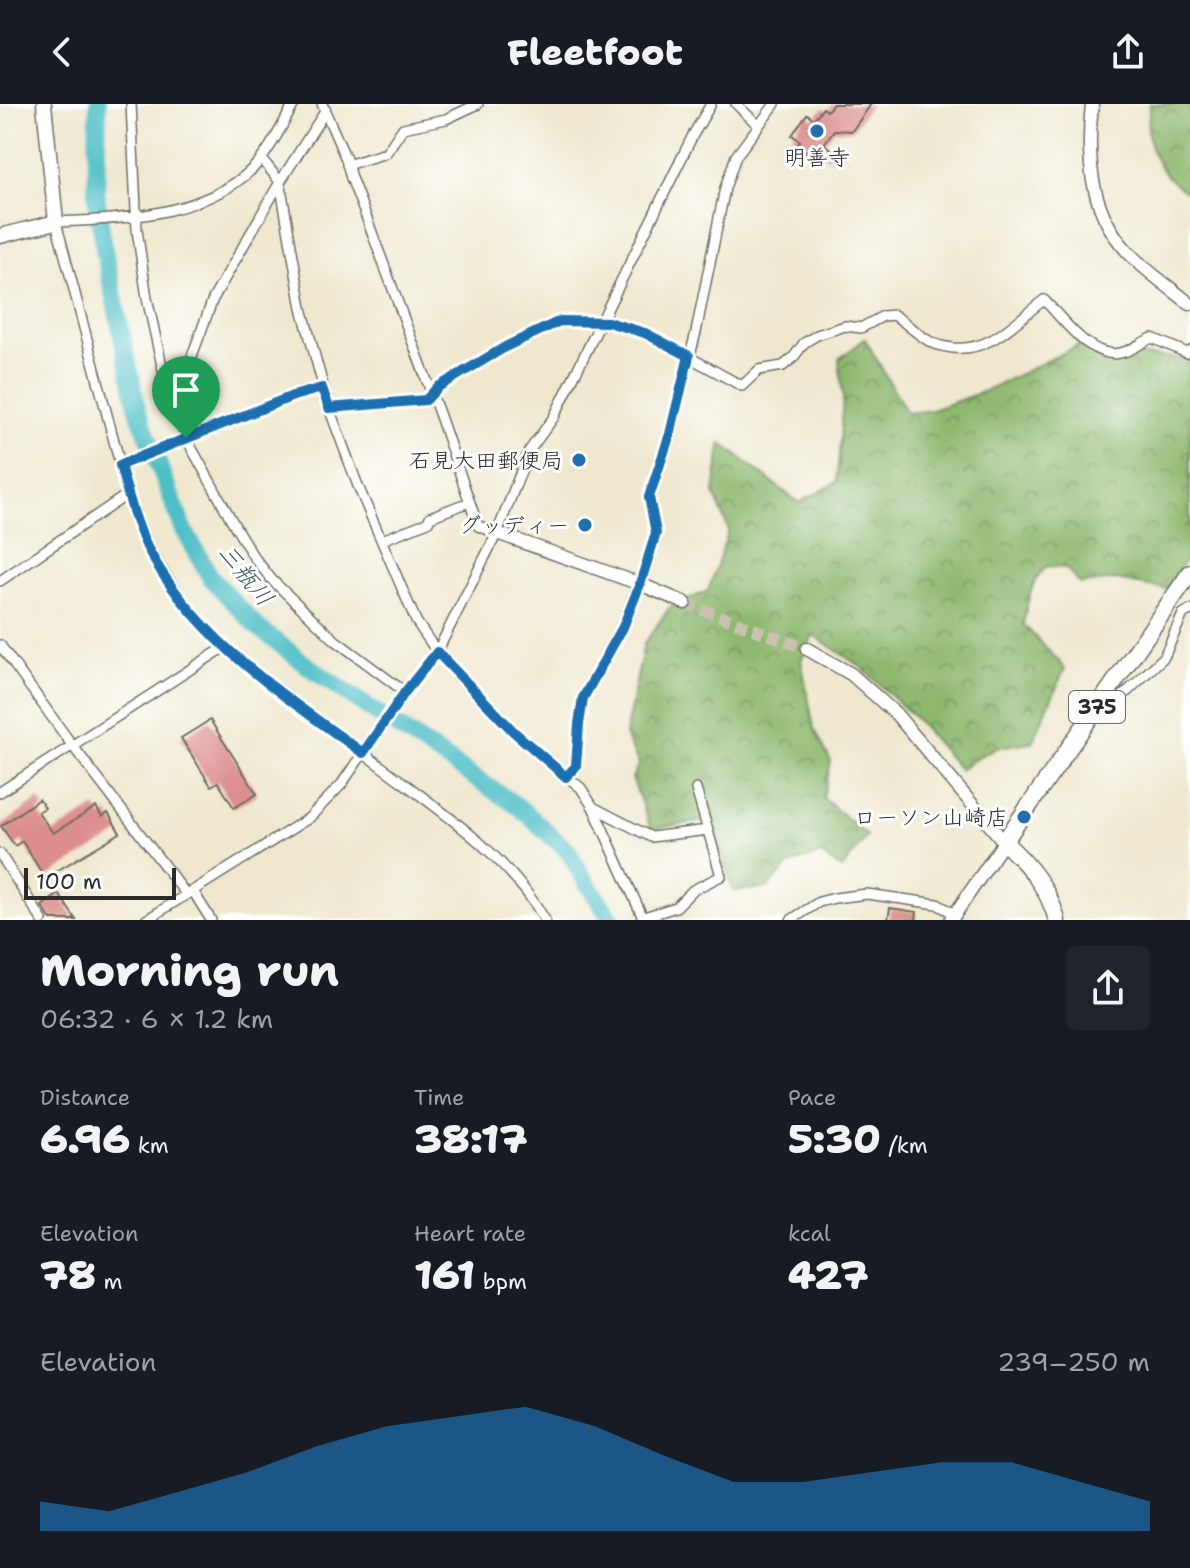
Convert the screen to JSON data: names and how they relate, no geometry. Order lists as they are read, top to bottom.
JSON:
{
  "streets": {
    "highway": ["375"]
  },
  "water": ["三瓶川"],
  "places": [
    "明善寺",
    "石見大田郵便局",
    "グッディー",
    "ローソン山崎店"
  ],
  "scale_bar": "100 m",
  "page": {
    "header": "Fleetfoot",
    "scale": "100 m",
    "heading": ["Morning run", "06:32 · 6 × 1.2 km"],
    "stats": [
      ["Distance", "6.96 km"],
      ["Time", "38:17"],
      ["Pace", "5:30 /km"],
      ["Elevation", "78 m"],
      ["Heart rate", "161 bpm"],
      ["kcal", "427"]
    ],
    "chart": ["Elevation", "239–250 m"]
  }
}
